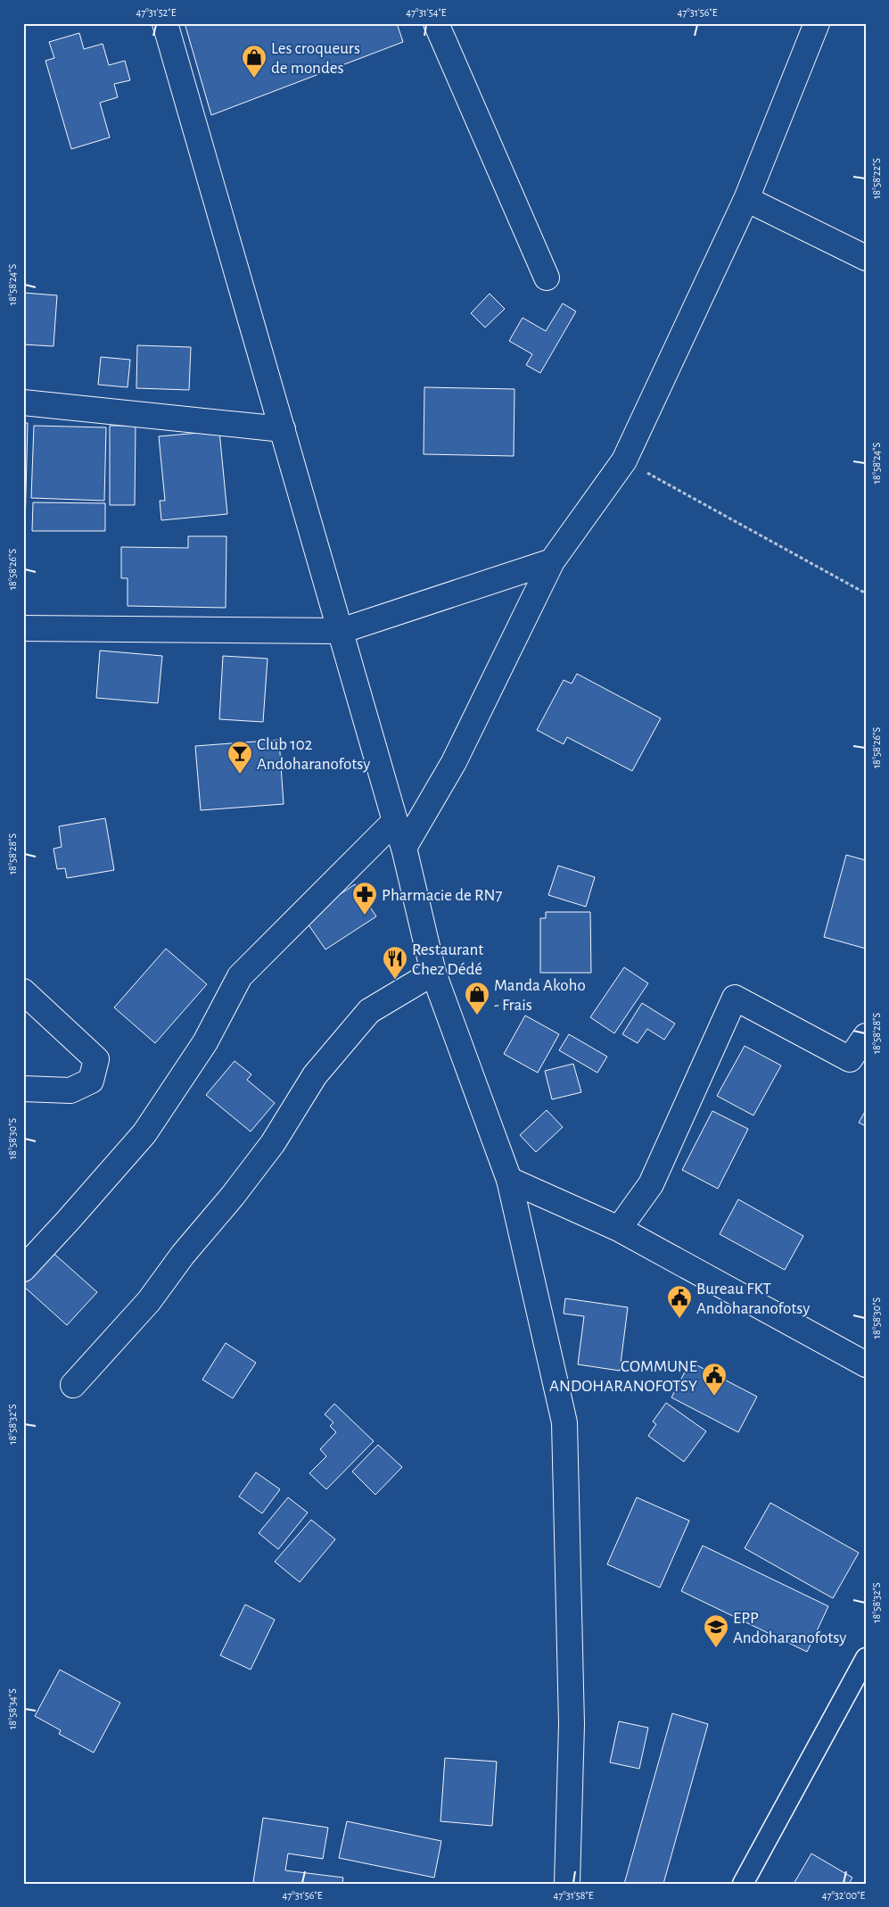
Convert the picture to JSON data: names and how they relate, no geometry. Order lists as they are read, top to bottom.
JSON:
{
  "places": {
    "shop": ["Les croqueurs de mondes", "Manda Akoho - Frais"],
    "bar": ["Club 102 Andoharanofotsy"],
    "pharmacy": ["Pharmacie de RN7"],
    "restaurant": ["Restaurant Chez Dédé"],
    "public building": ["Bureau FKT Andoharanofotsy", "COMMUNE ANDOHARANOFOTSY"],
    "school or university": ["EPP Andoharanofotsy"]
  },
  "coordinates": [
    "47°31'52\"E",
    "47°31'54\"E",
    "47°31'56\"E",
    "18°58'22\"S",
    "18°58'24\"S",
    "18°58'26\"S",
    "18°58'28\"S",
    "18°58'30\"S",
    "18°58'32\"S",
    "18°58'34\"S",
    "47°31'58\"E",
    "47°32'00\"E"
  ]
}
